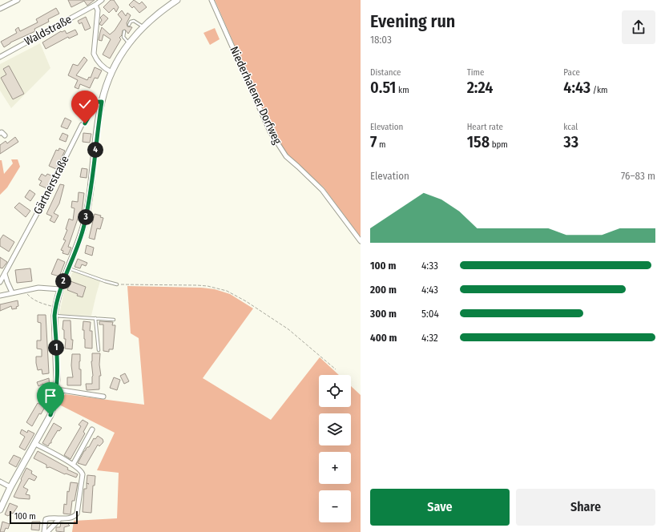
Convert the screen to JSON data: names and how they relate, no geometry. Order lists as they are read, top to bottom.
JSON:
{
  "streets": {
    "street": ["Waldstraße", "Niederhalener Dorfweg", "Gärtnerstraße"]
  },
  "scale_bar": "100 m",
  "page": {
    "heading": ["Evening run", "18:03"],
    "stats": [
      ["Distance", "0.51 km"],
      ["Time", "2:24"],
      ["Pace", "4:43 /km"],
      ["Elevation", "7 m"],
      ["Heart rate", "158 bpm"],
      ["kcal", "33"]
    ],
    "pins": [
      "4",
      "3",
      "2",
      "1"
    ],
    "chart": ["Elevation", "76–83 m"],
    "list": [
      {
        "name": "100 m",
        "note": "4:33"
      },
      {
        "name": "200 m",
        "note": "4:43"
      },
      {
        "name": "300 m",
        "note": "5:04"
      },
      {
        "name": "400 m",
        "note": "4:32"
      }
    ],
    "map_buttons": ["+", "−"],
    "buttons": ["Save", "Share"],
    "scale": "100 m"
  }
}
